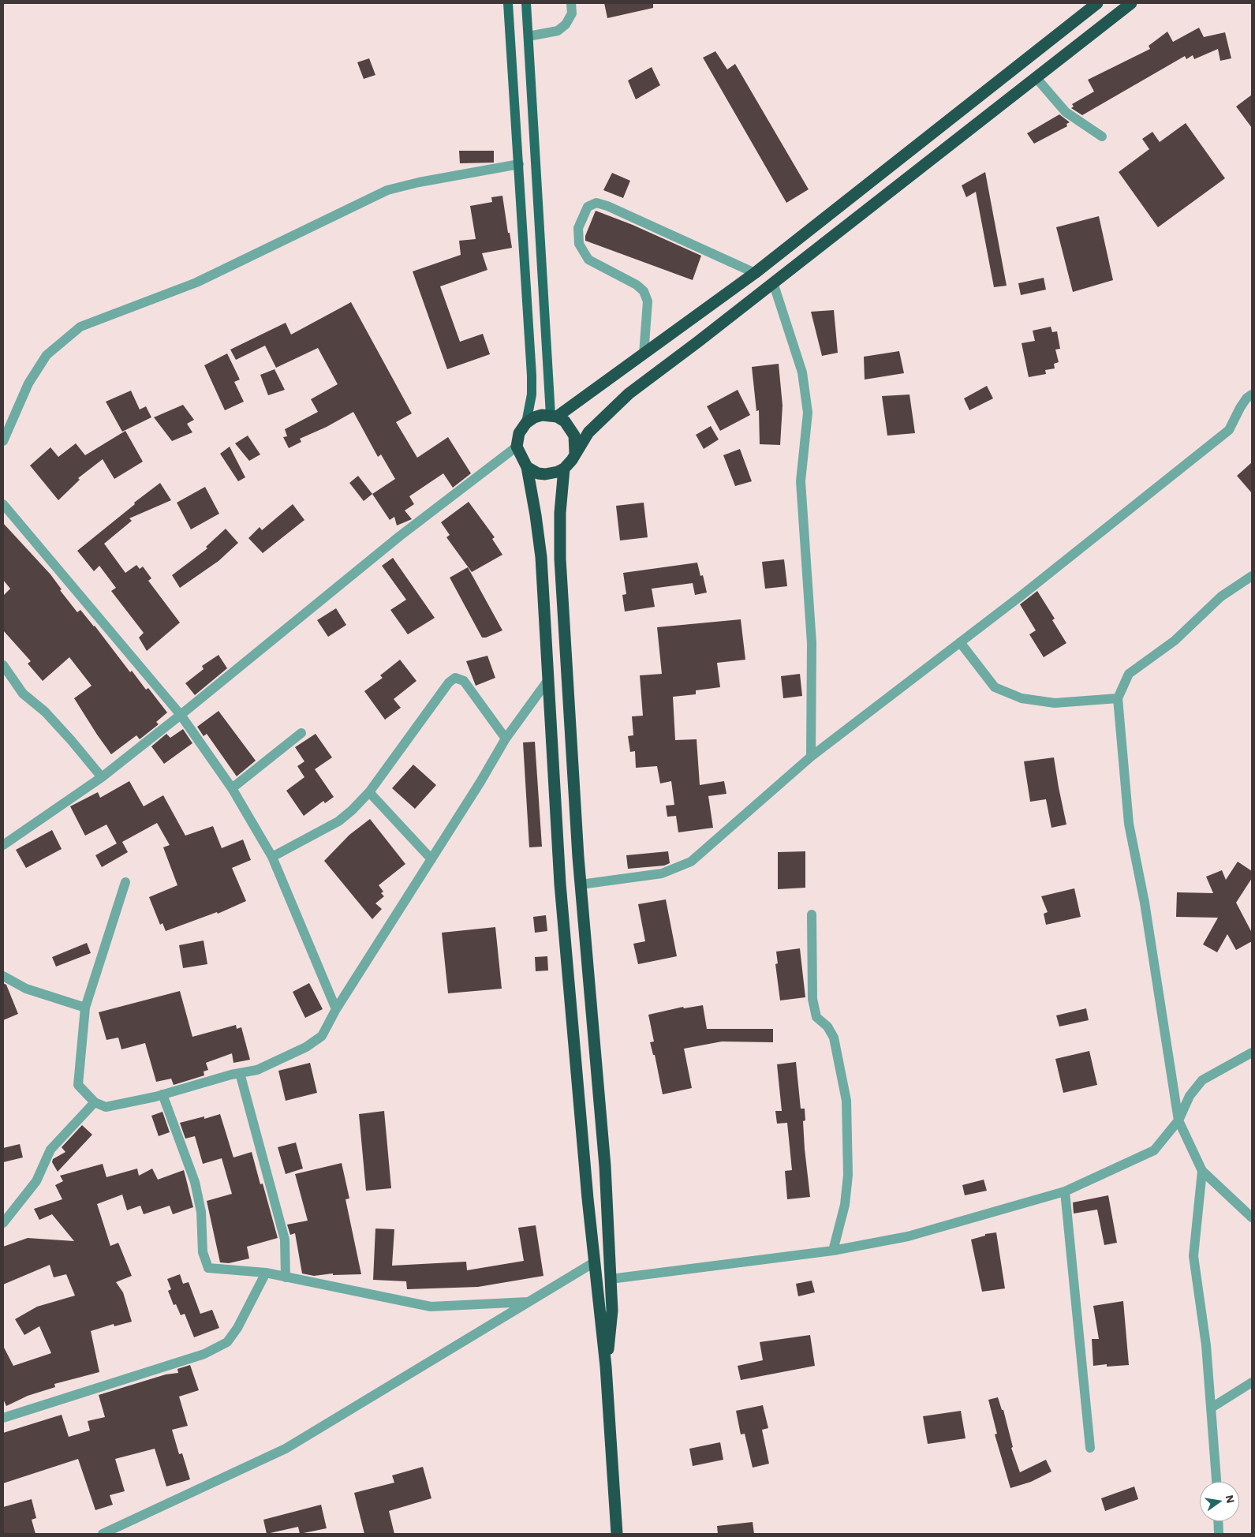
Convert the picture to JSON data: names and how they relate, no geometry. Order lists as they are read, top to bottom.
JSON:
{
  "north": "right"
}
